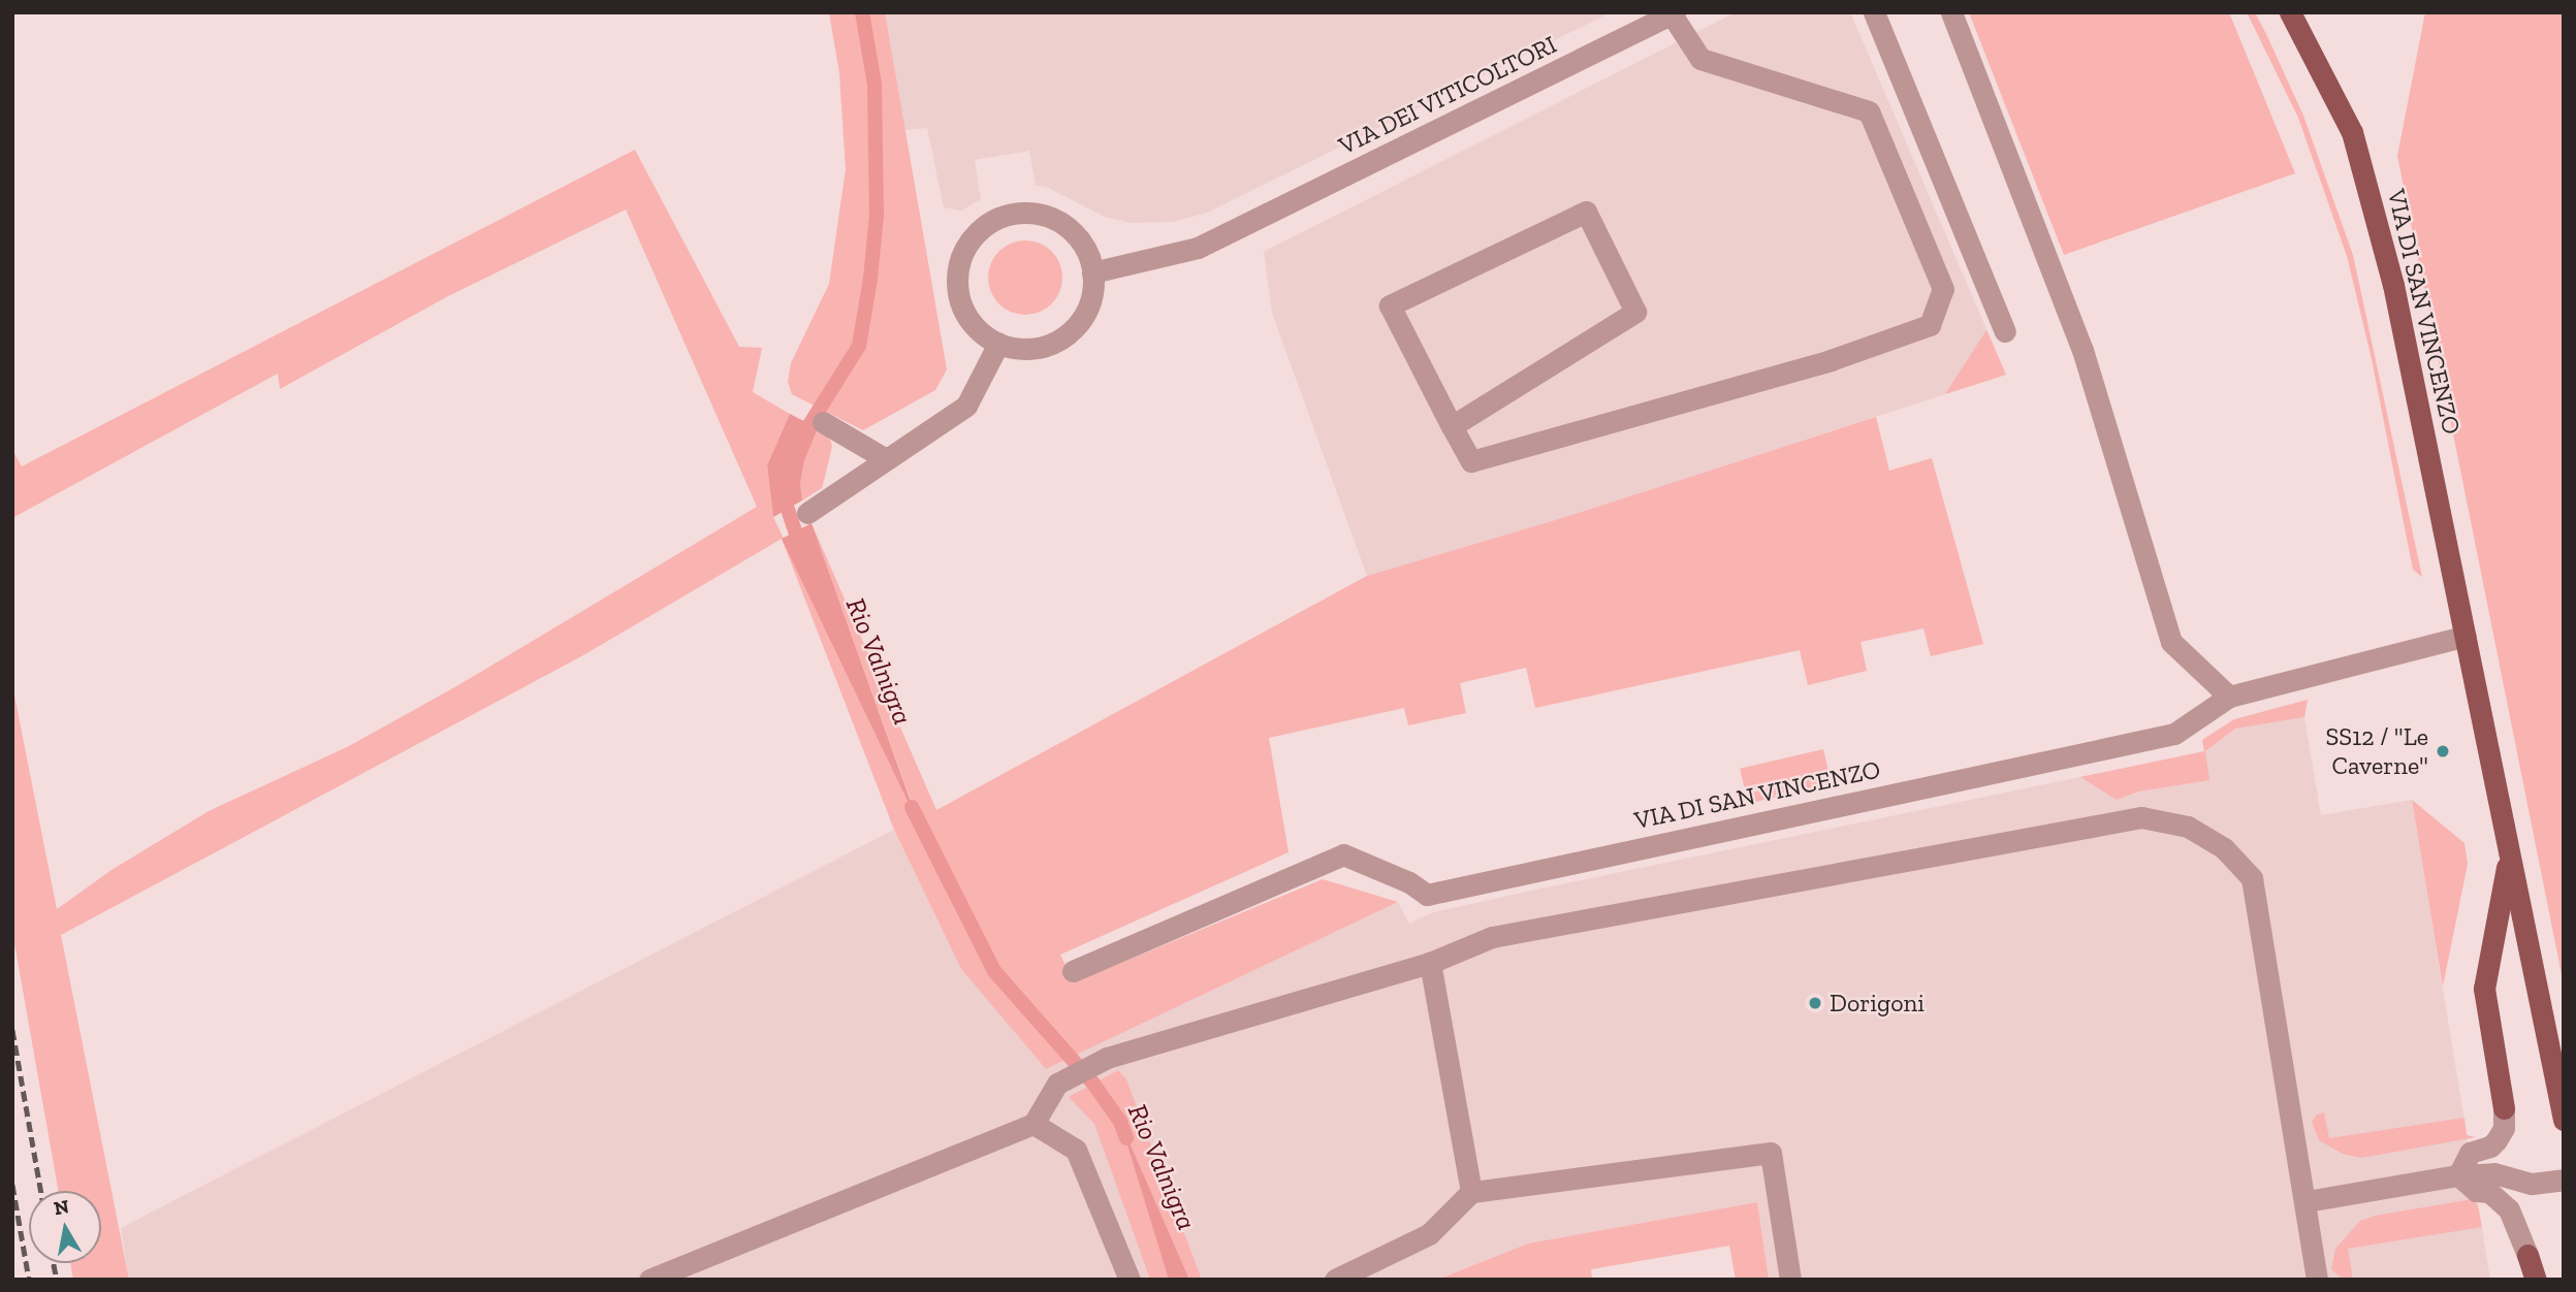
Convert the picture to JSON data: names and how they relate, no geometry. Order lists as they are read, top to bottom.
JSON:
{
  "streets": {
    "main road": ["VIA DI SAN VINCENZO"],
    "street": ["VIA DEI VITICOLTORI"]
  },
  "water": ["Rio Valnigra"],
  "places": ["SS12 / \"Le Caverne\"", "Dorigoni"],
  "north": "top"
}
